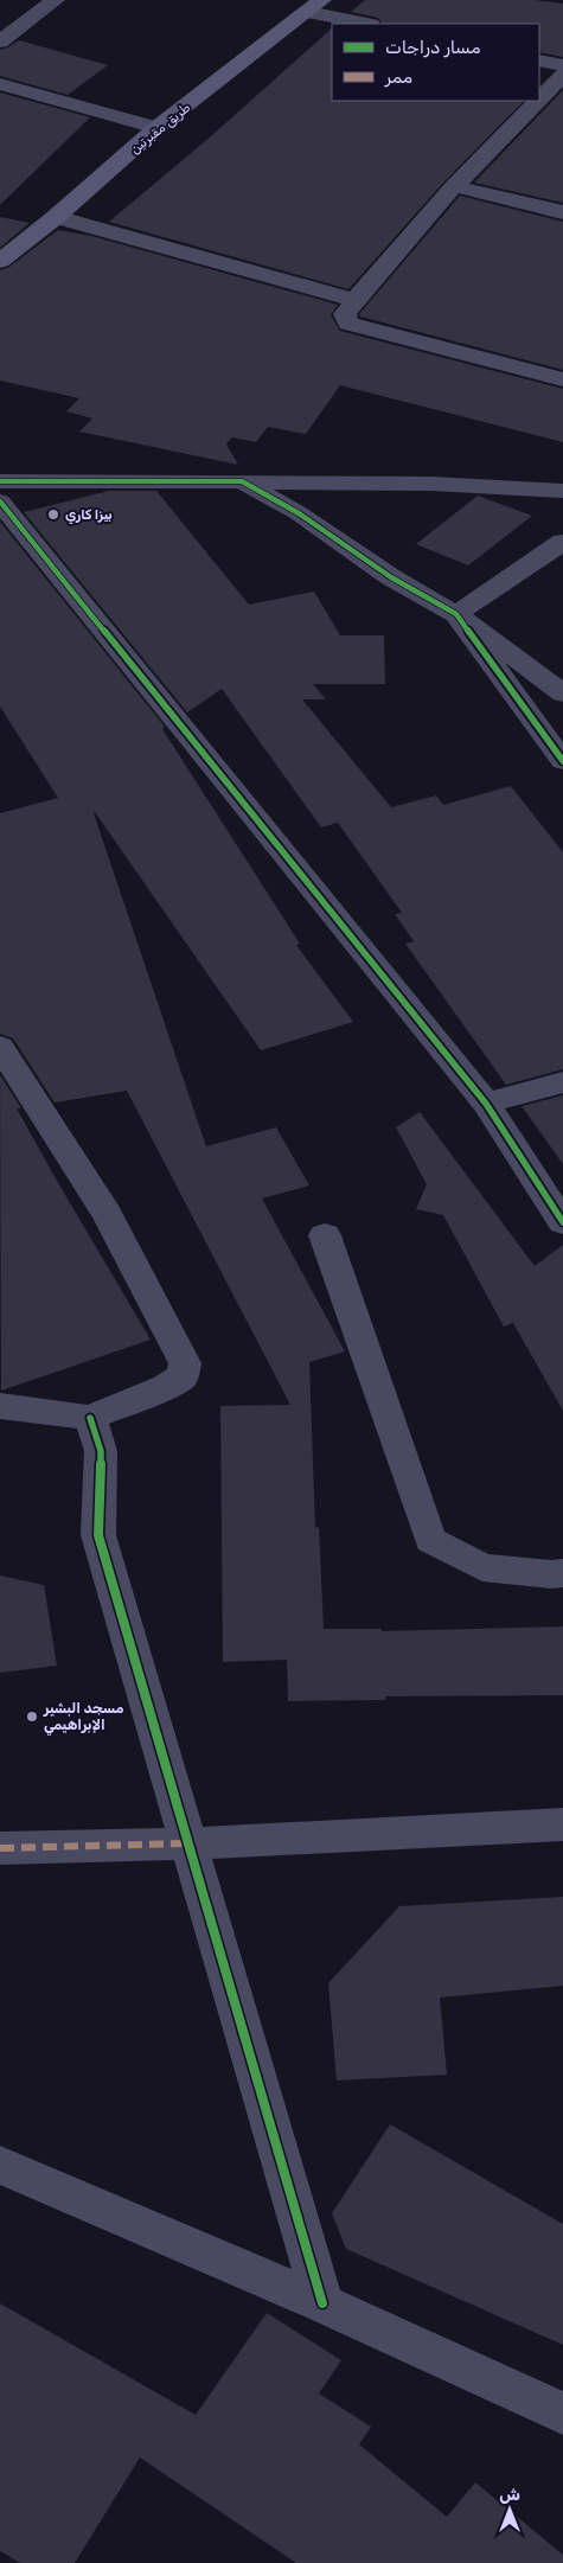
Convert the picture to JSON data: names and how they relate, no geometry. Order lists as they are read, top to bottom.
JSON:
{
  "streets": {
    "street": ["طريق مقبرتين"]
  },
  "places": ["بيزا كاري", "مسجد البشير الإبراهيمي"],
  "legend": ["مسار دراجات", "ممر"],
  "north": "top"
}
